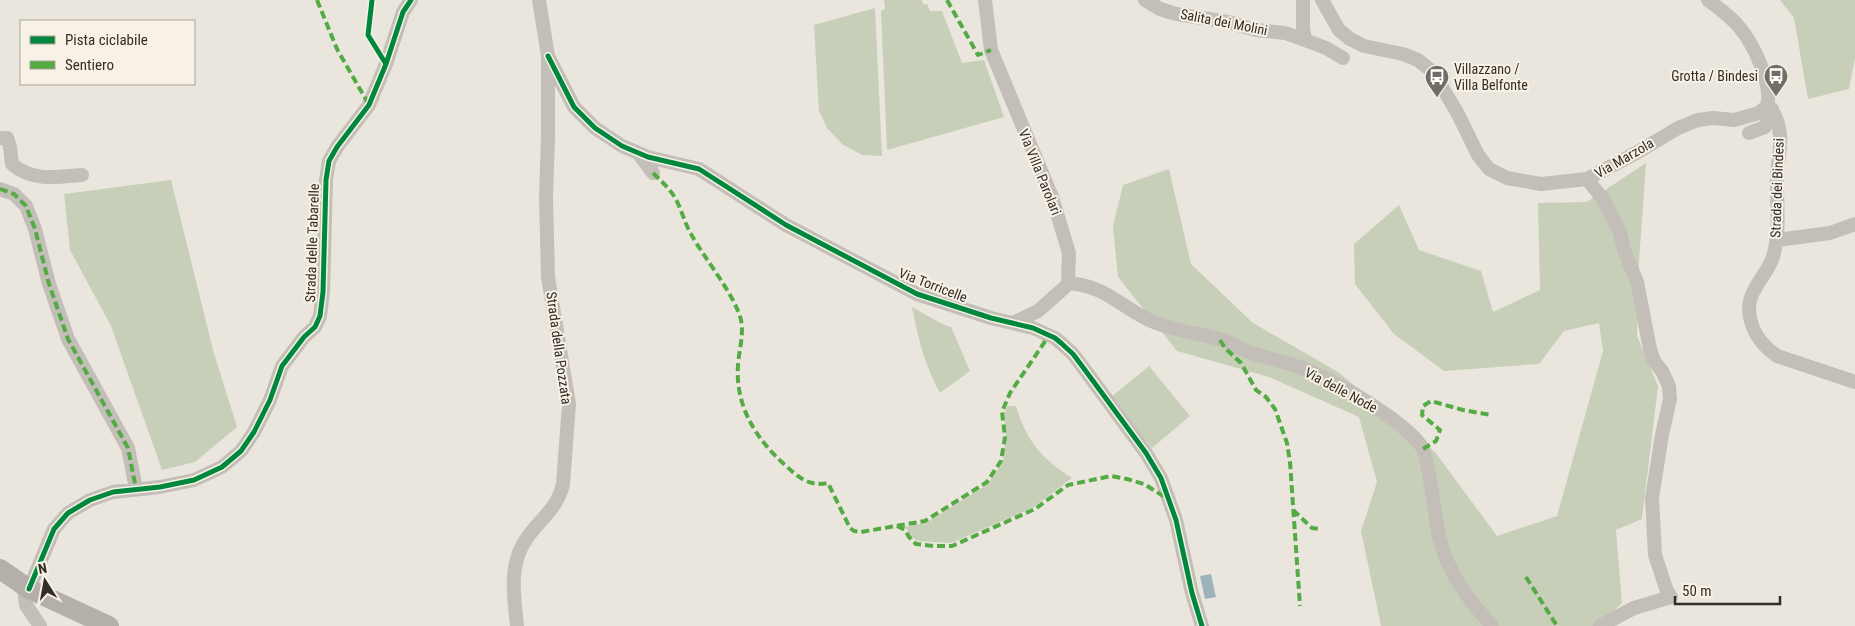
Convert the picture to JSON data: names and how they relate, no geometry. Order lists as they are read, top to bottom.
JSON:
{
  "streets": {
    "street": [
      "Salita dei Molini",
      "Via Marzola",
      "Via Villa Parolari",
      "Strada dei Bindesi",
      "Strada delle Tabarelle",
      "Via Torricelle",
      "Strada della Pozzata",
      "Via delle Node"
    ]
  },
  "crossings": [
    ["Via Marzola", "Strada dei Bindesi"],
    ["Via Villa Parolari", "Via delle Node"],
    ["Via Torricelle", "Strada della Pozzata"]
  ],
  "places": {
    "bus stop": ["Grotta / Bindesi", "Villazzano / Villa Belfonte"]
  },
  "legend": ["Pista ciclabile", "Sentiero"],
  "scale_bar": "50 m",
  "north": "top"
}
